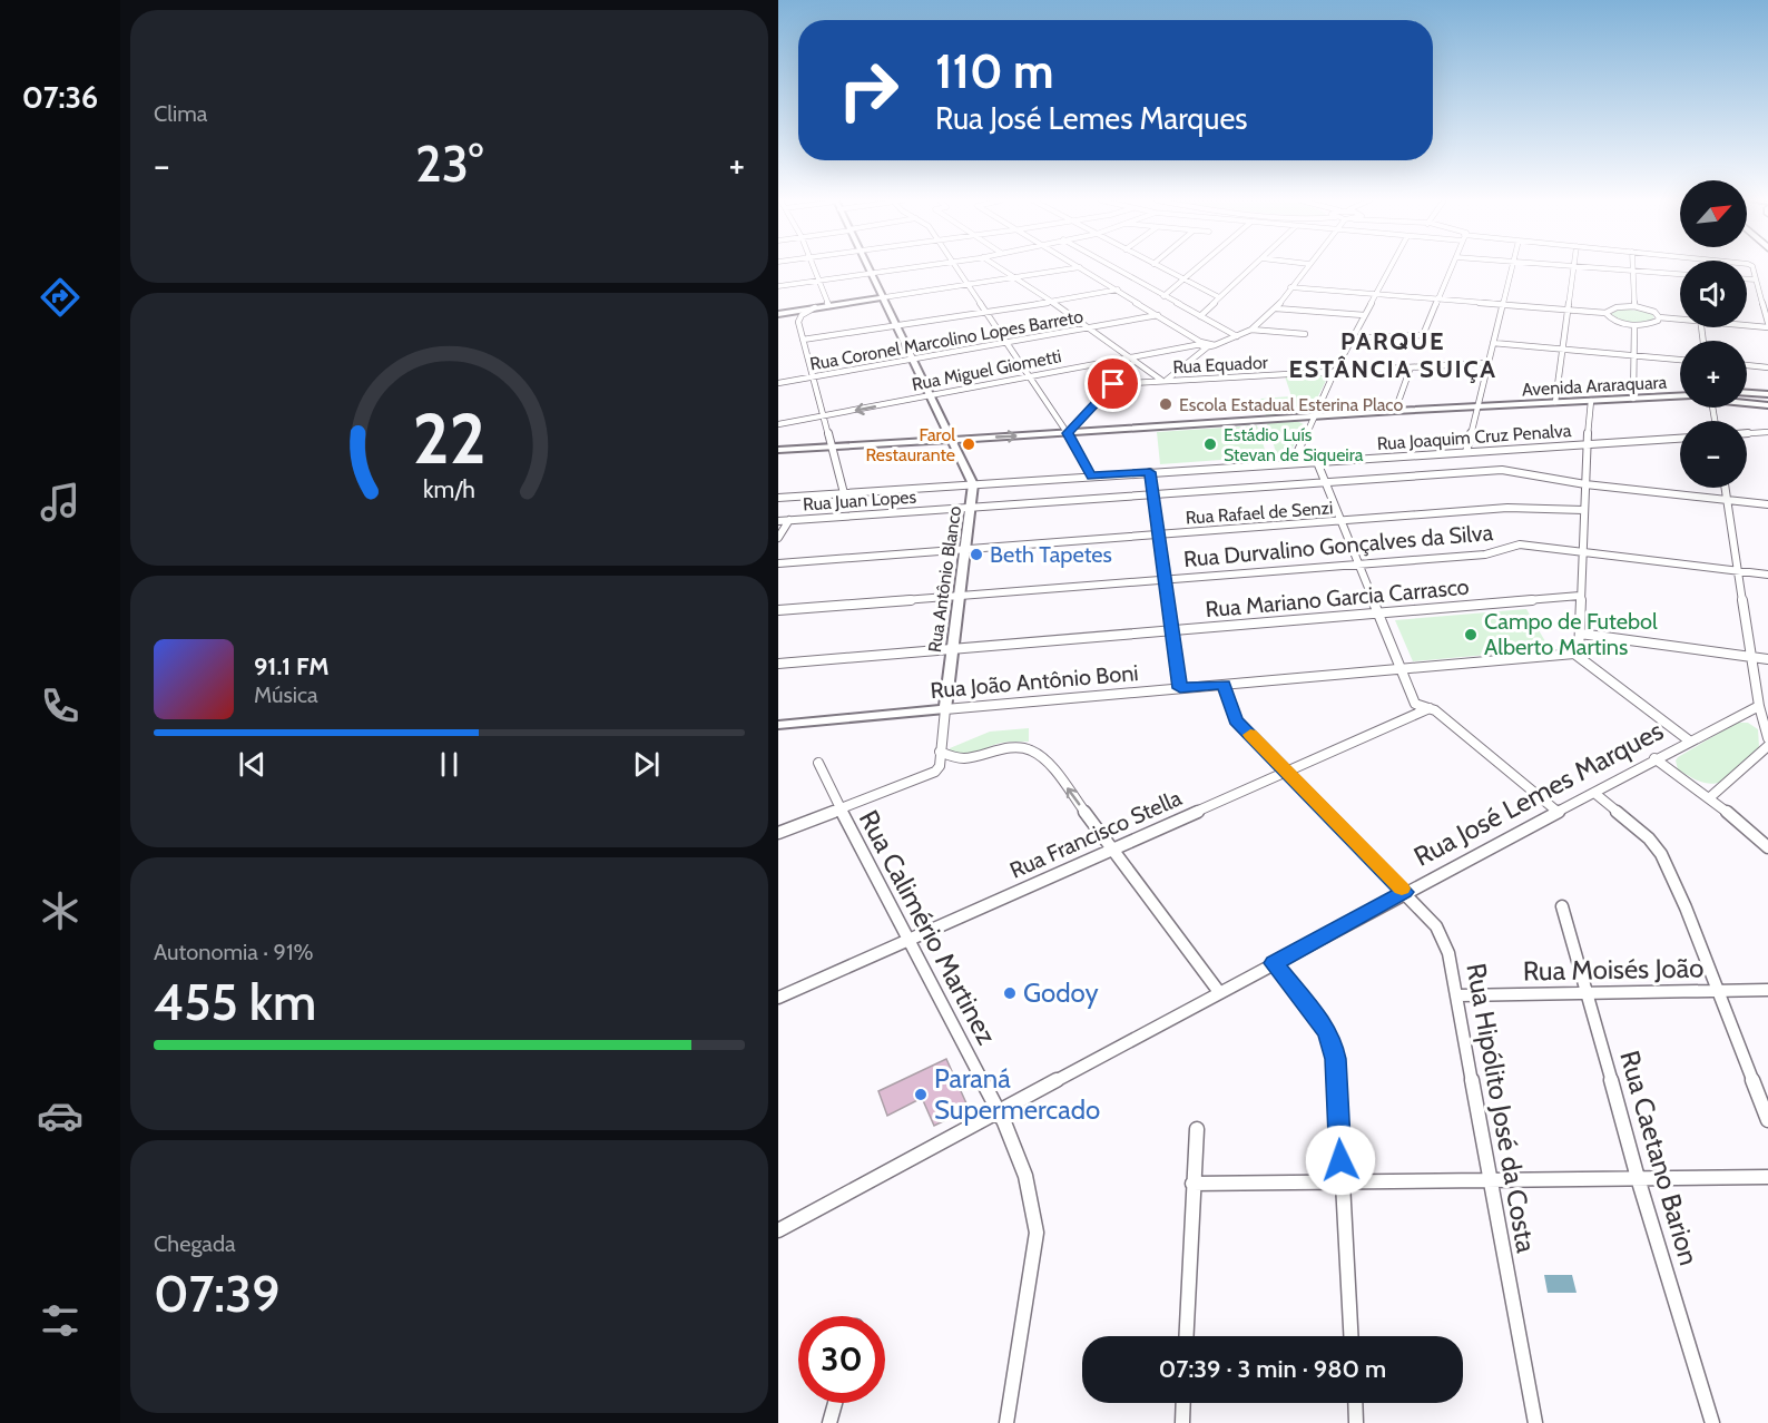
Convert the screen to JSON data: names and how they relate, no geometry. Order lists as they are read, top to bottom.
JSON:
{
  "streets": {
    "street": [
      "Rua Coronel Marcolino Lopes Barreto",
      "Rua Equador",
      "Rua Miguel Giometti",
      "Avenida Araraquara",
      "Rua Joaquim Cruz Penalva",
      "Rua Juan Lopes",
      "Rua Rafael de Senzi",
      "Rua Durvalino Gonçalves da Silva",
      "Rua Antônio Blanco",
      "Rua Mariano Garcia Carrasco",
      "Rua João Antônio Boni",
      "Rua José Lemes Marques",
      "Rua Francisco Stella",
      "Rua Calimério Martinez",
      "Rua Moisés João",
      "Rua Hipólito José da Costa",
      "Rua Caetano Barion"
    ]
  },
  "crossings": [
    ["Rua Coronel Marcolino Lopes Barreto", "Rua Antônio Blanco"],
    ["Rua Miguel Giometti", "Rua Antônio Blanco"],
    ["Avenida Araraquara", "Rua Antônio Blanco"],
    ["Rua Joaquim Cruz Penalva", "Rua Antônio Blanco"],
    ["Rua Juan Lopes", "Rua Antônio Blanco"],
    ["Rua Rafael de Senzi", "Rua Antônio Blanco"],
    ["Rua Durvalino Gonçalves da Silva", "Rua Antônio Blanco"],
    ["Rua Antônio Blanco", "Rua Mariano Garcia Carrasco"],
    ["Rua Antônio Blanco", "Rua João Antônio Boni"],
    ["Rua João Antônio Boni", "Rua Hipólito José da Costa"],
    ["Rua José Lemes Marques", "Rua Calimério Martinez"],
    ["Rua José Lemes Marques", "Rua Hipólito José da Costa"],
    ["Rua Francisco Stella", "Rua Calimério Martinez"],
    ["Rua Francisco Stella", "Rua Hipólito José da Costa"],
    ["Rua Moisés João", "Rua Hipólito José da Costa"],
    ["Rua Moisés João", "Rua Caetano Barion"]
  ],
  "districts": ["PARQUE ESTÂNCIA SUIÇA"],
  "places": [
    "Escola Estadual Esterina Placo",
    "Farol Restaurante",
    "Estádio Luís Stevan de Siqueira",
    "Beth Tapetes",
    "Campo de Futebol Alberto Martins",
    "Godoy",
    "Paraná Supermercado"
  ],
  "north": "top right",
  "page": {
    "tabs": "07:36",
    "tile": [
      "Clima",
      ["Autonomia · 91%", "455 km"],
      ["Chegada", "07:39"]
    ],
    "turn": ["110 m", "Rua José Lemes Marques"],
    "heat": ["−", "23°", "+"],
    "map_buttons": ["+", "−"],
    "song": ["91.1 FM", "Música"],
    "limit": "30",
    "trip": "07:39 · 3 min · 980 m",
    "gauge": ["22", "km/h"]
  }
}
